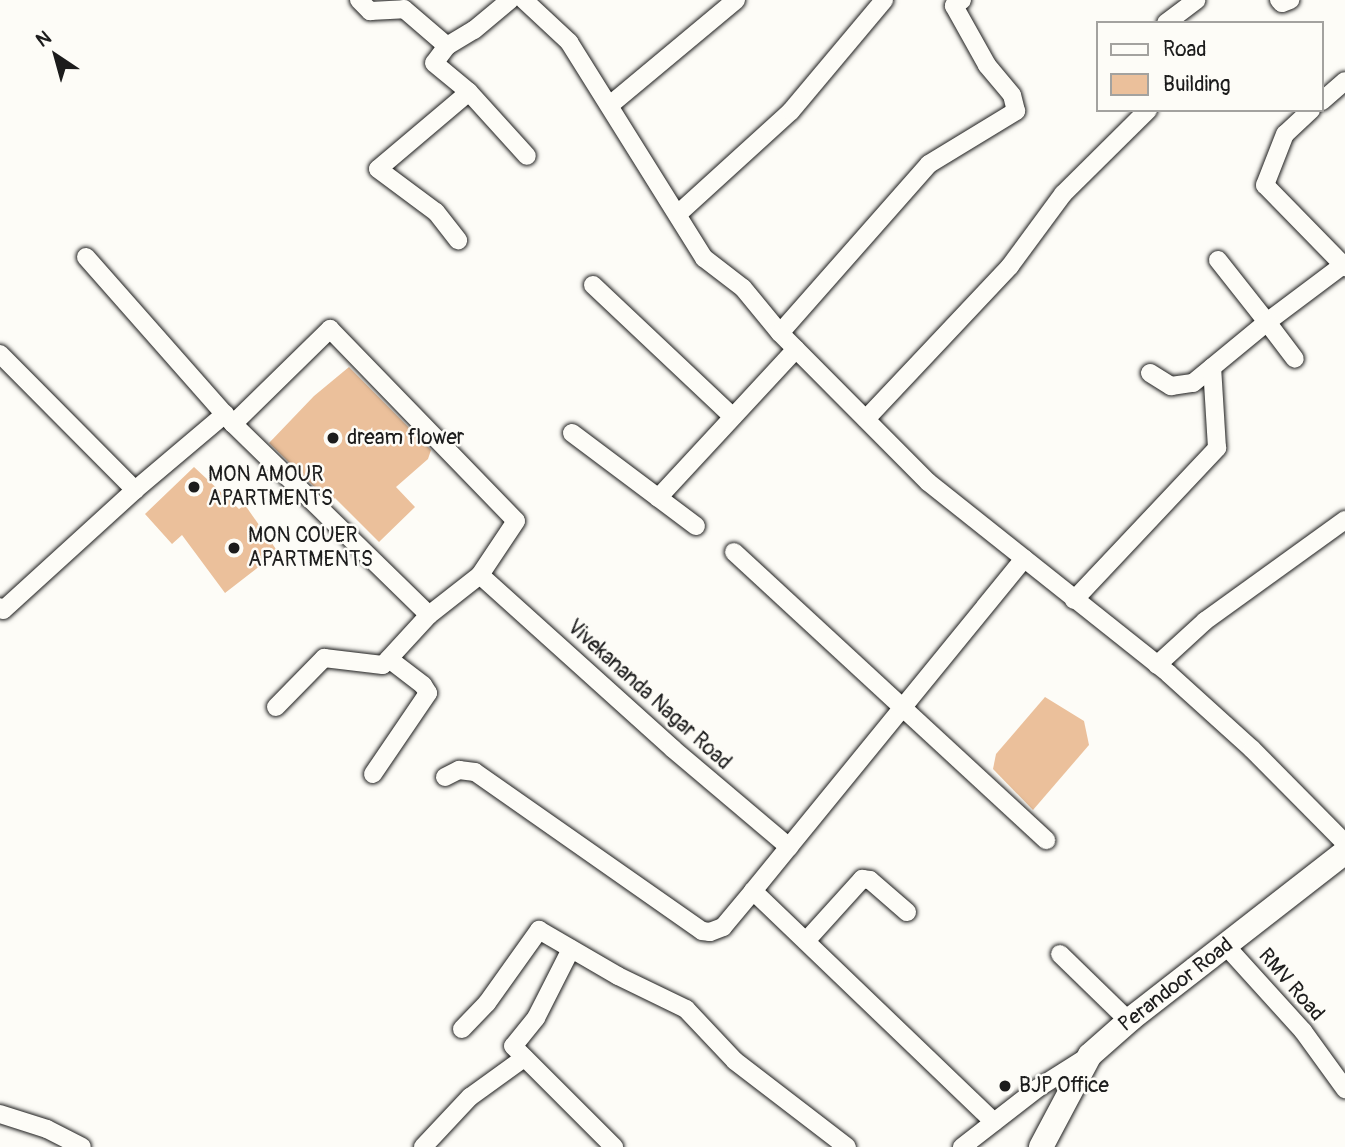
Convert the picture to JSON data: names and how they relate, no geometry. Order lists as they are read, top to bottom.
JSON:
{
  "streets": {
    "main road": ["Perandoor Road"],
    "street": ["Vivekananda Nagar Road", "RMV Road"]
  },
  "crossings": [
    ["Perandoor Road", "RMV Road"]
  ],
  "places": [
    "dream flower",
    "MON AMOUR APARTMENTS",
    "MON COUER APARTMENTS",
    "BJP Office"
  ],
  "legend": ["Road", "Building"],
  "north": "top left"
}
